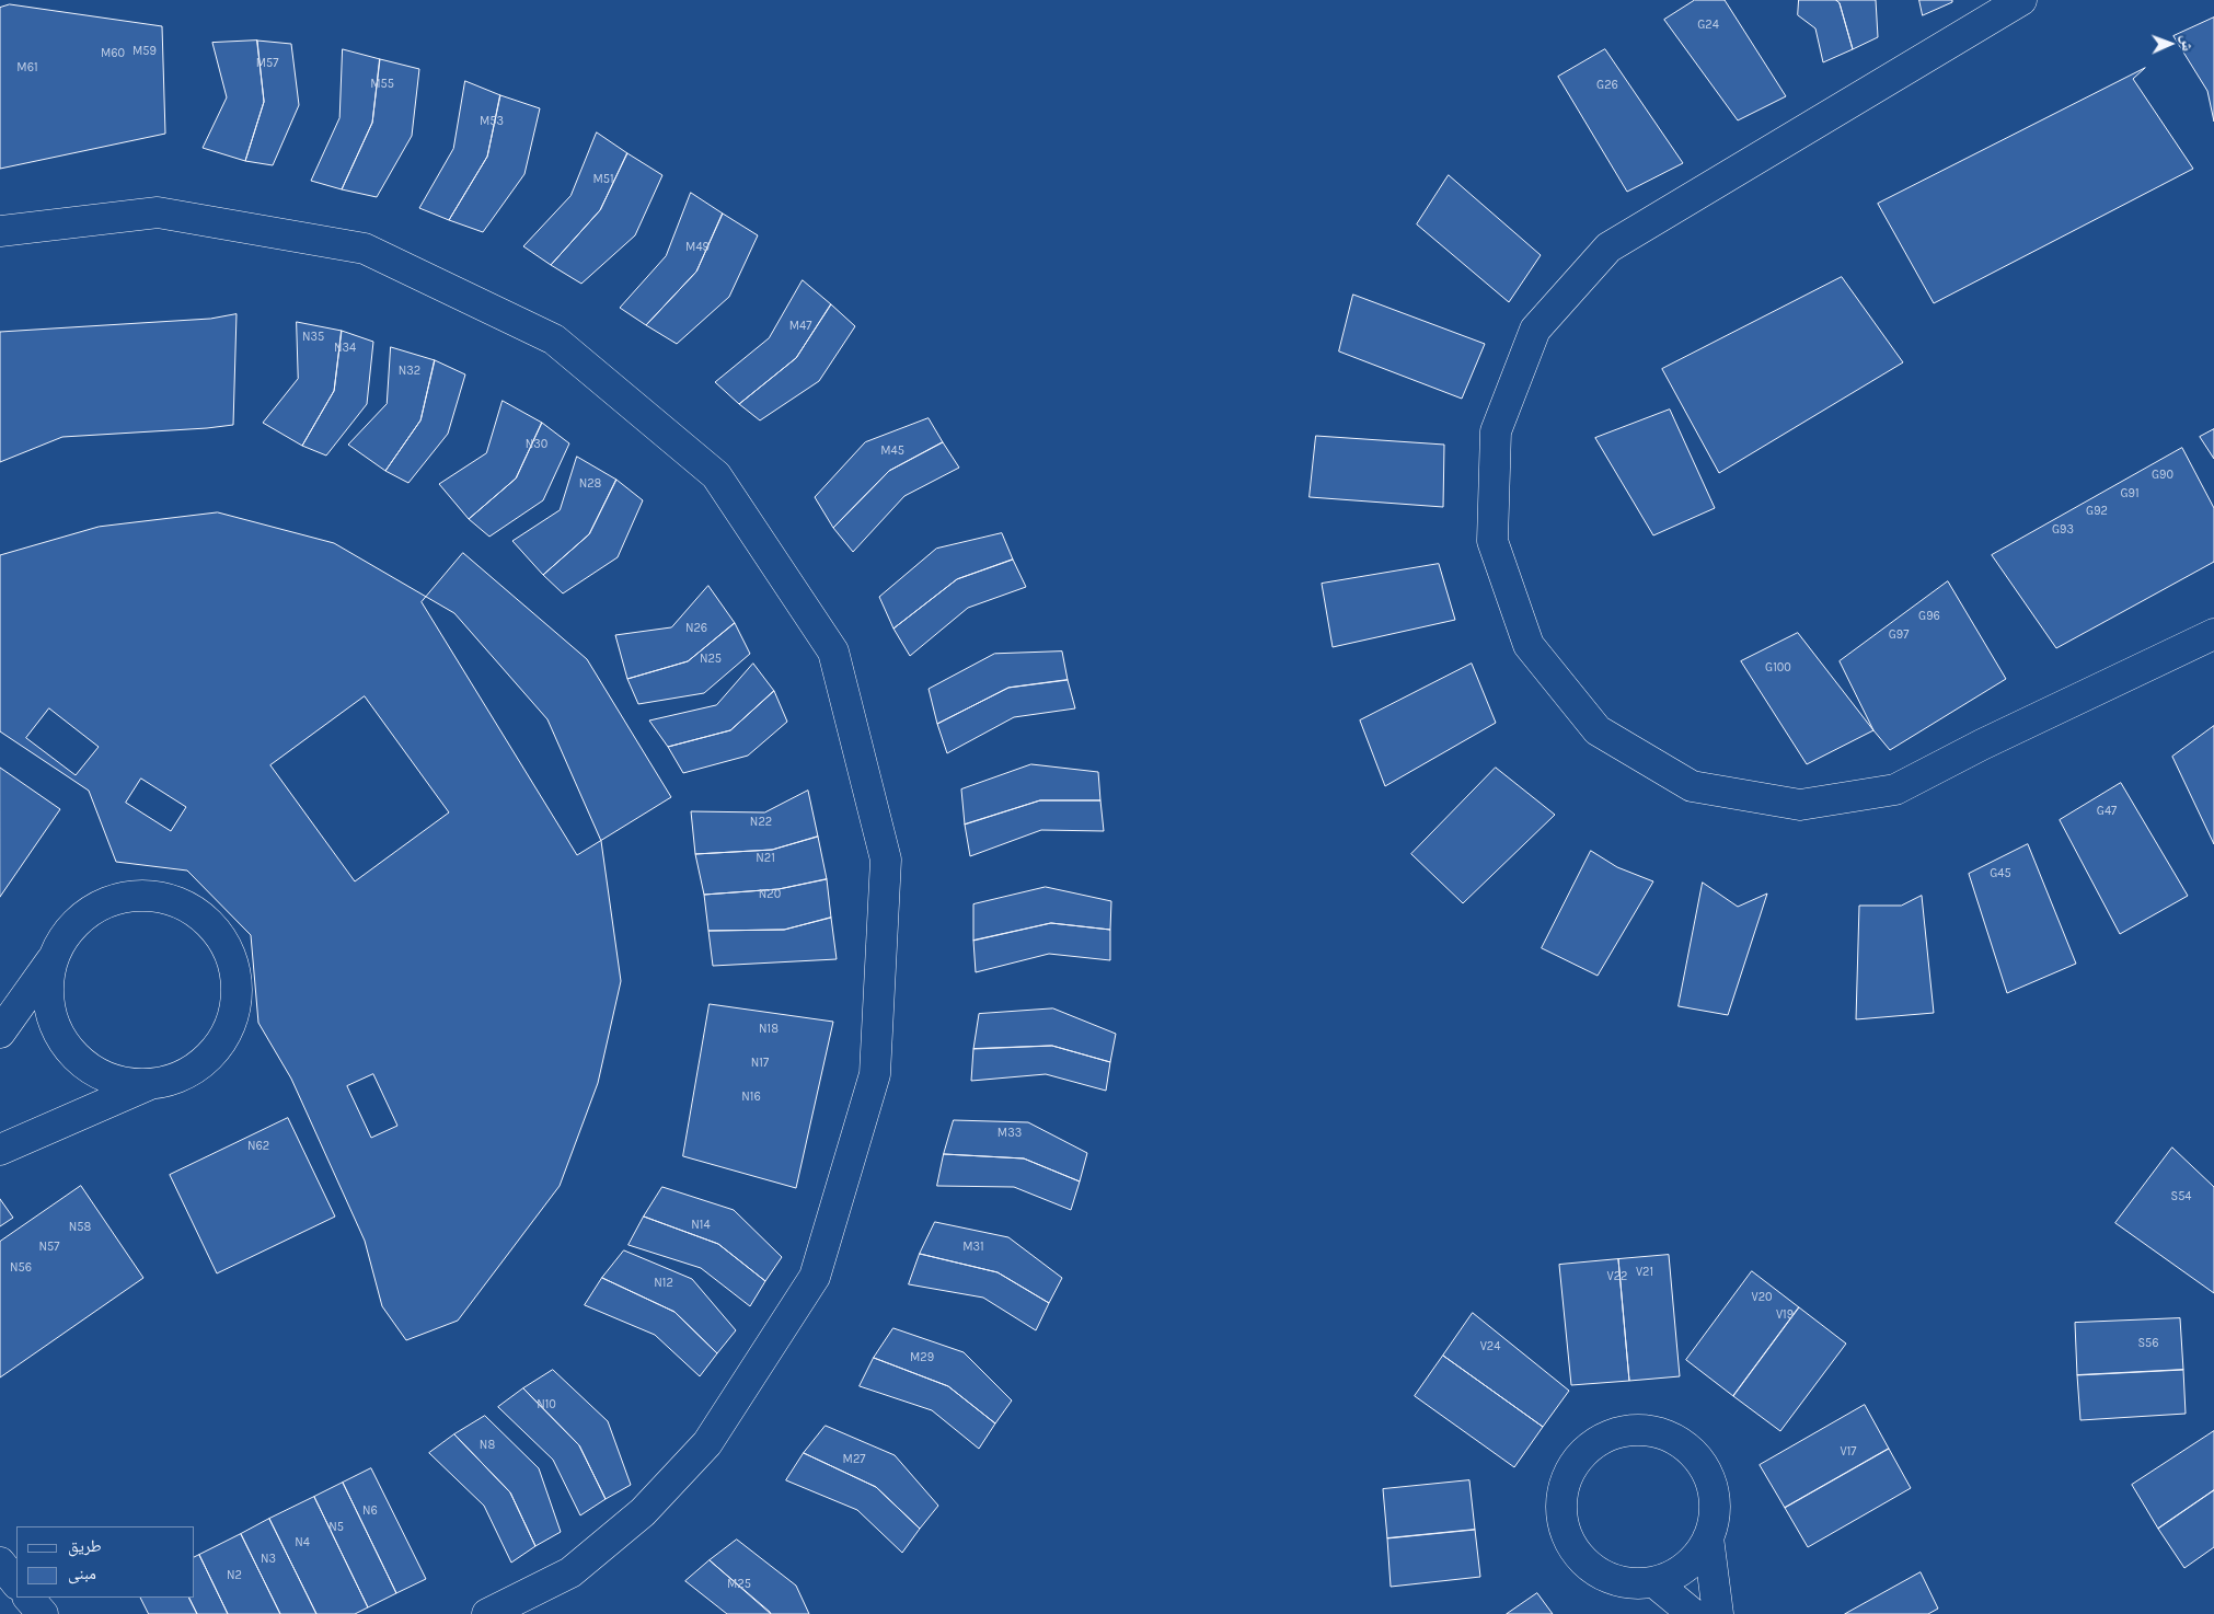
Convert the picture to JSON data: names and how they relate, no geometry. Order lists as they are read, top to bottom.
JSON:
{
  "house_numbers": [
    "G24",
    "M59",
    "M60",
    "M57",
    "M61",
    "M55",
    "G26",
    "M53",
    "M51",
    "M49",
    "M47",
    "N35",
    "N34",
    "N32",
    "N30",
    "M45",
    "G90",
    "N28",
    "G91",
    "G92",
    "G93",
    "G96",
    "N26",
    "G97",
    "N25",
    "G100",
    "G47",
    "N22",
    "N21",
    "G45",
    "N20",
    "N18",
    "N17",
    "N16",
    "M33",
    "N62",
    "S54",
    "N14",
    "N58",
    "N57",
    "M31",
    "N56",
    "V21",
    "V22",
    "N12",
    "V20",
    "V19",
    "S56",
    "V24",
    "M29",
    "N10",
    "N8",
    "V17",
    "M27",
    "N6",
    "N5",
    "N4",
    "N3",
    "N2",
    "M25"
  ],
  "legend": ["طريق", "مبنى"],
  "north": "right"
}
